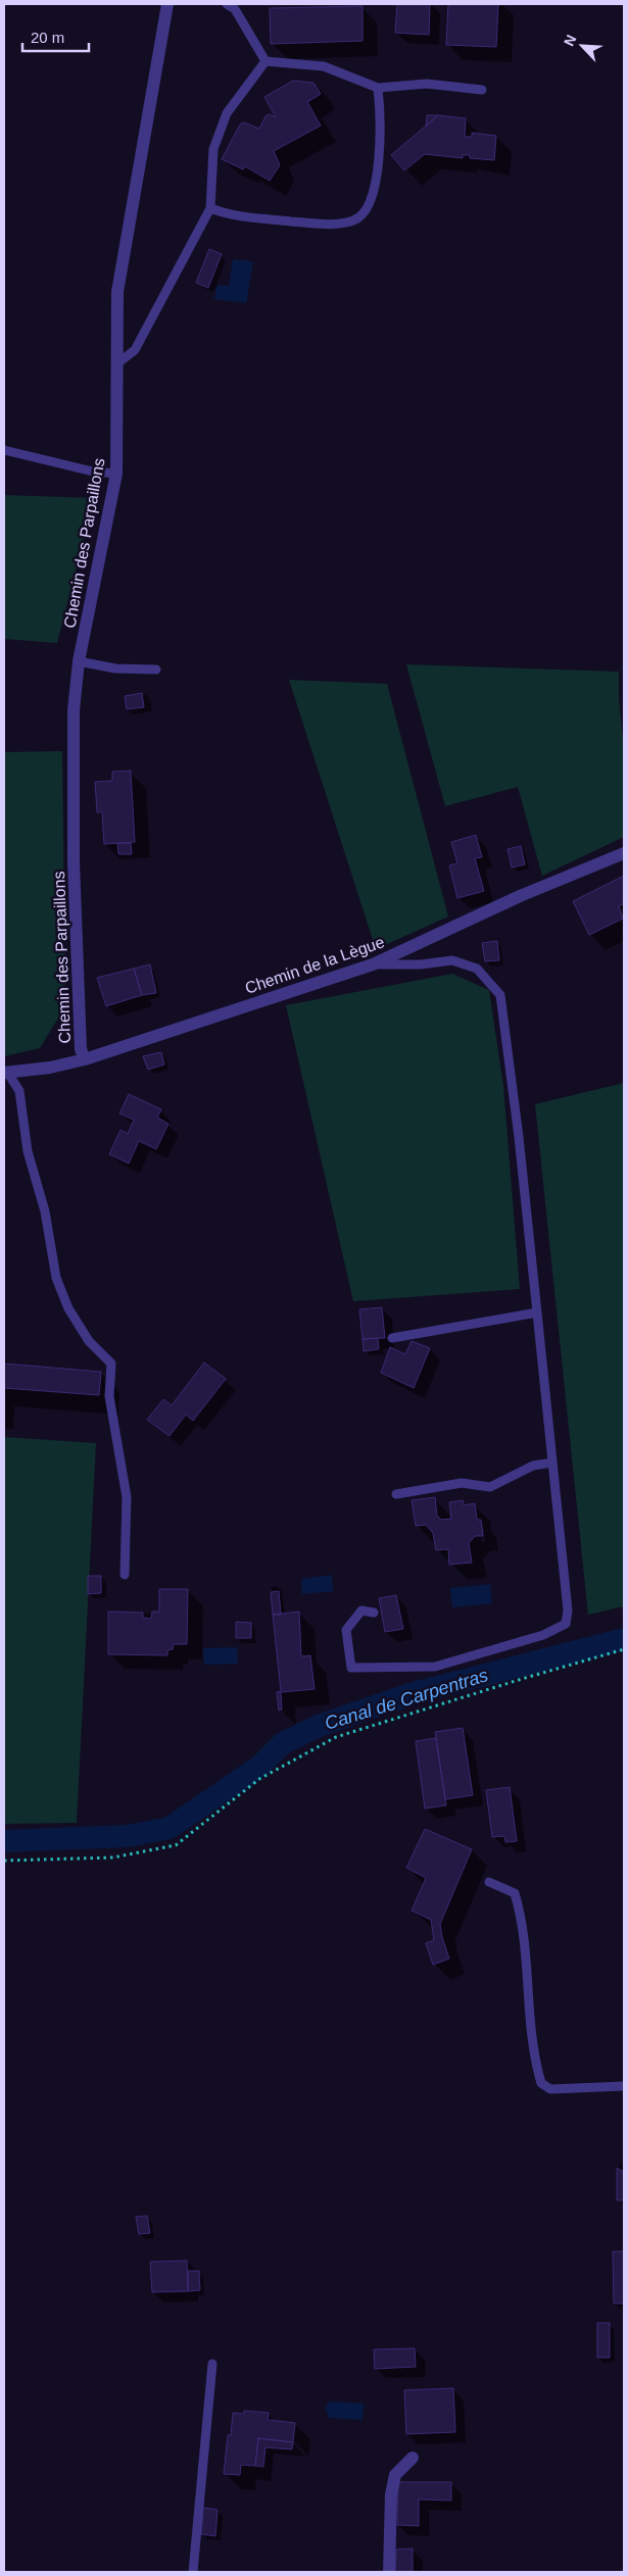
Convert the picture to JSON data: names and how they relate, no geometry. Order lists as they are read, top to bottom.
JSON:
{
  "streets": {
    "street": ["Chemin des Parpaillons", "Chemin de la Lègue"]
  },
  "crossings": [
    ["Chemin des Parpaillons", "Chemin de la Lègue"]
  ],
  "water": ["Canal de Carpentras"],
  "scale_bar": "20 m",
  "north": "top left"
}
